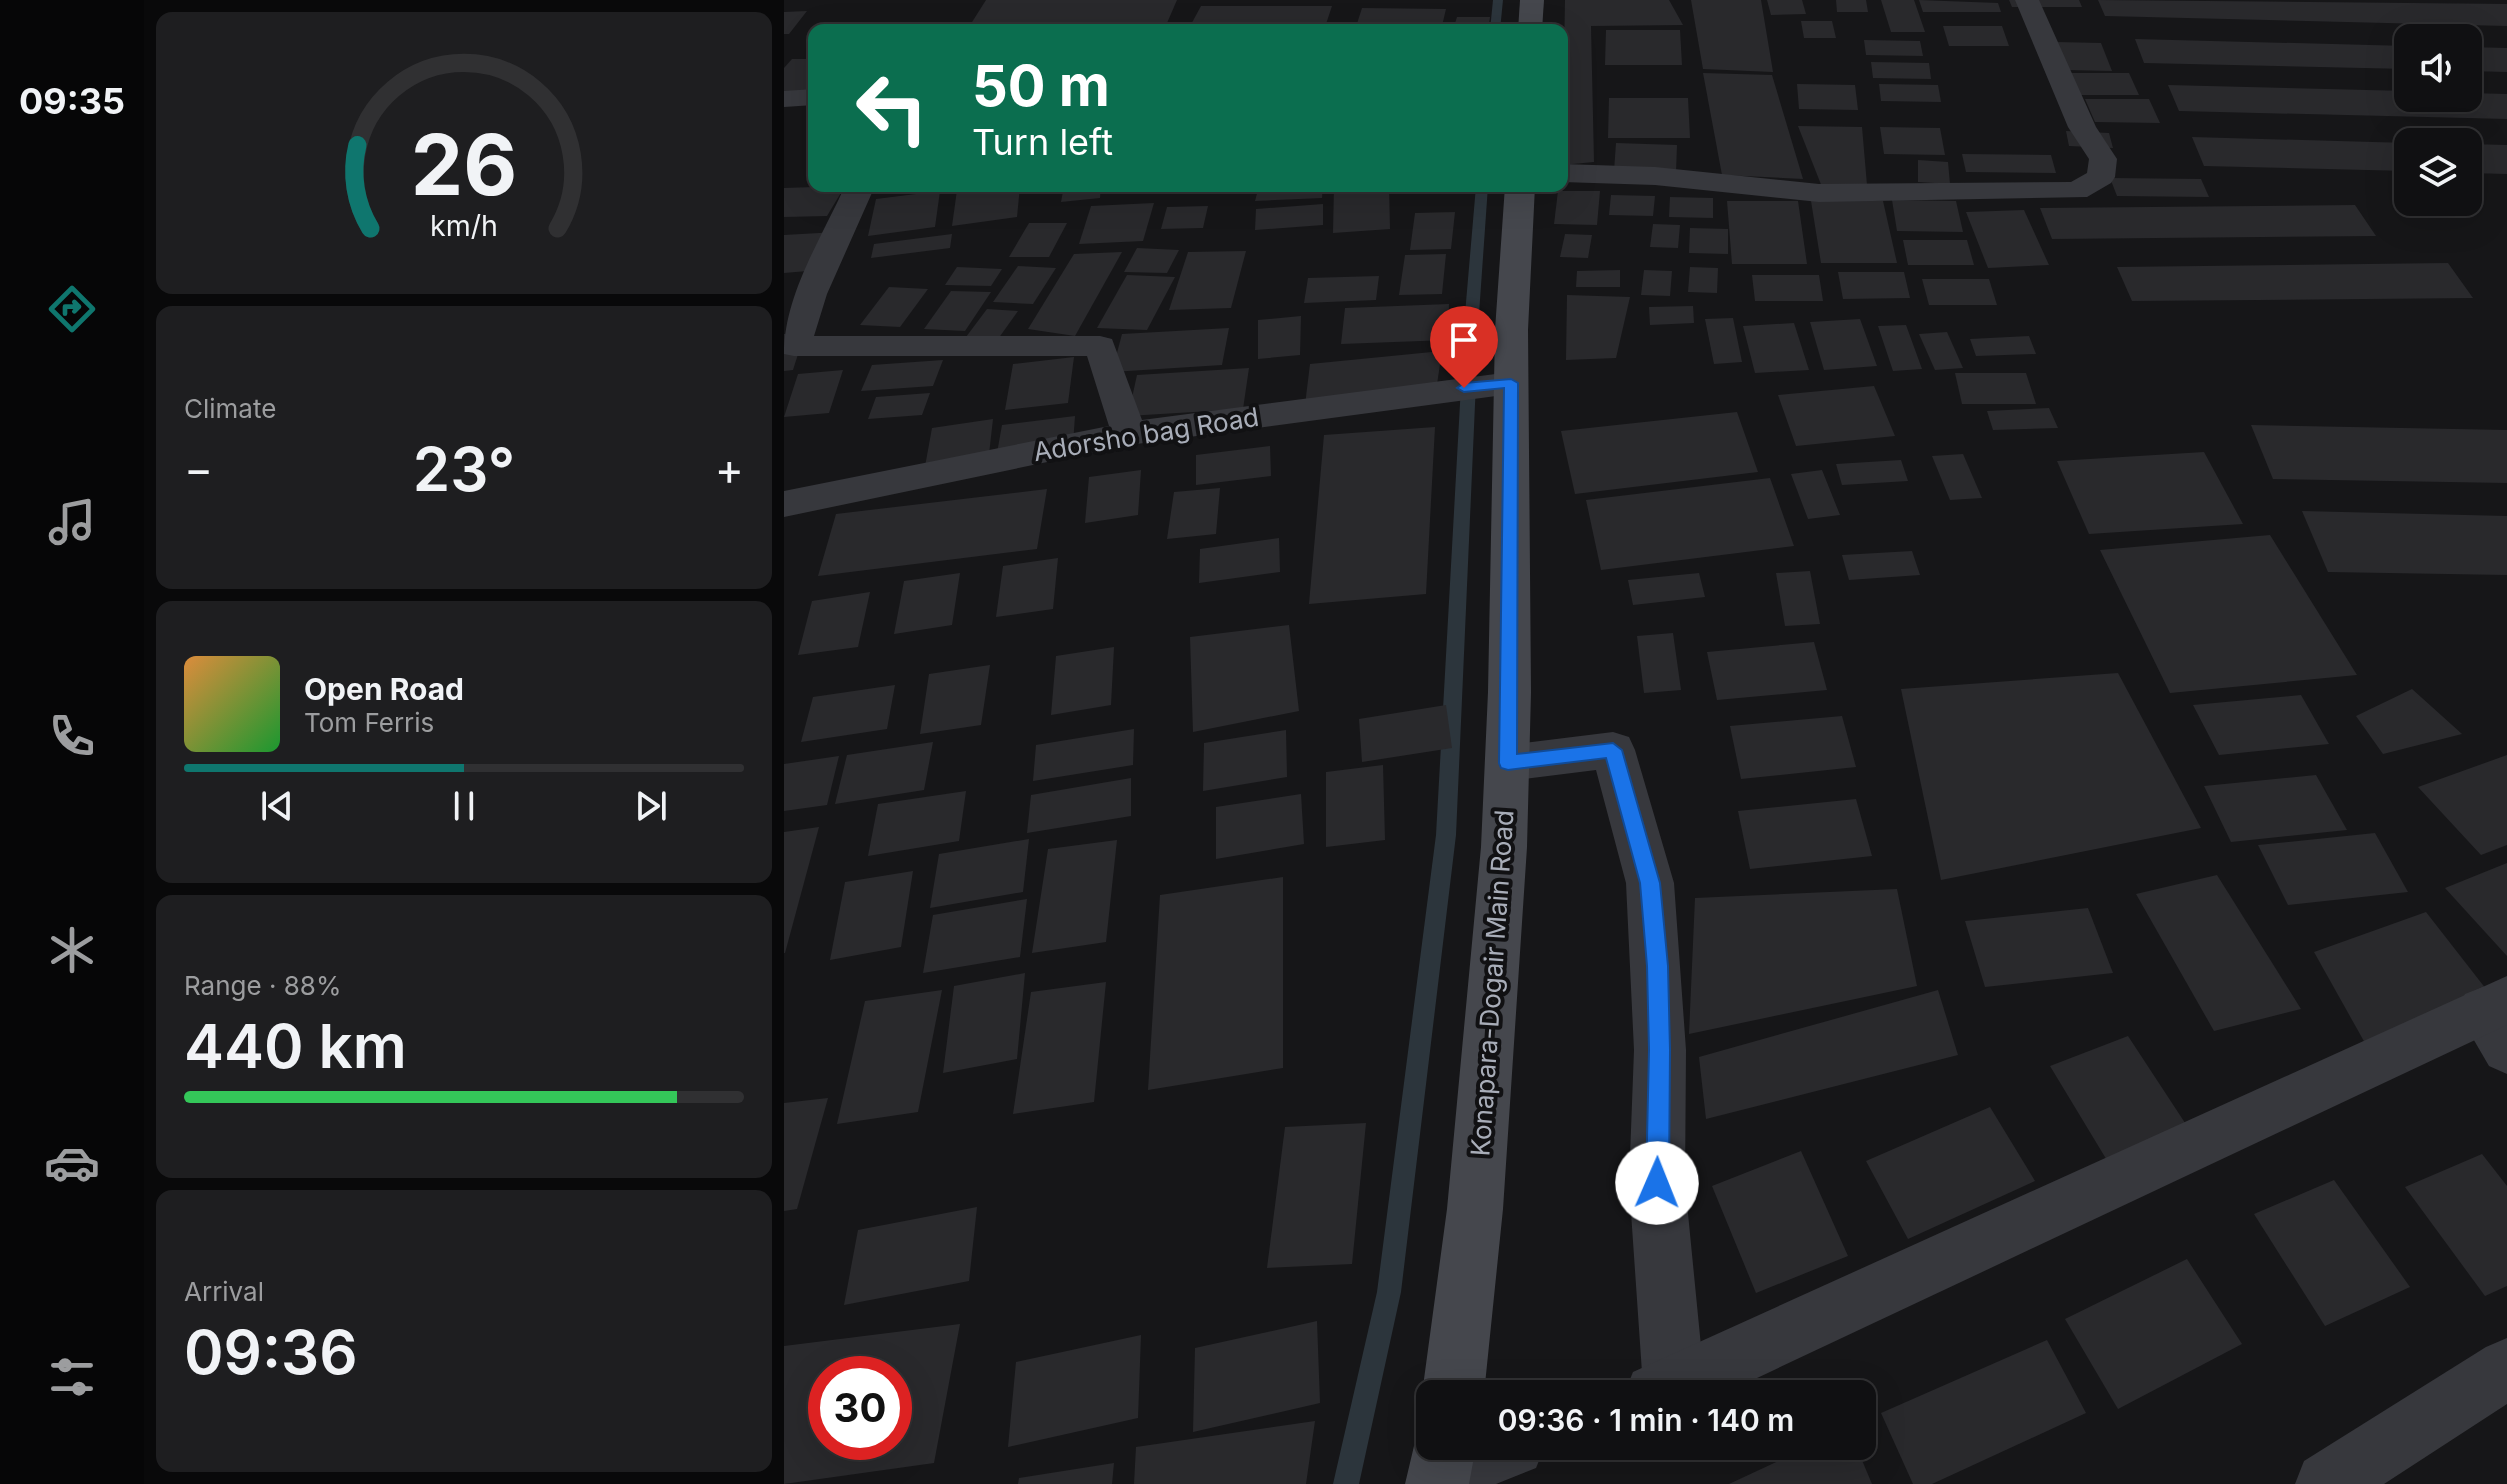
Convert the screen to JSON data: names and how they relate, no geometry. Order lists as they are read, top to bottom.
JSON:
{
  "streets": {
    "main road": ["Konapara-Dogair Main Road"],
    "street": ["Adorsho bag Road"]
  },
  "crossings": [
    ["Adorsho bag Road", "Konapara-Dogair Main Road"]
  ],
  "page": {
    "tabs": "09:35",
    "turn": ["50 m", "Turn left"],
    "tile": [
      "Climate",
      ["Range · 88%", "440 km"],
      ["Arrival", "09:36"]
    ],
    "heat": ["−", "23°", "+"],
    "song": ["Open Road", "Tom Ferris"],
    "limit": "30",
    "trip": "09:36 · 1 min · 140 m",
    "gauge": ["26", "km/h"]
  }
}
